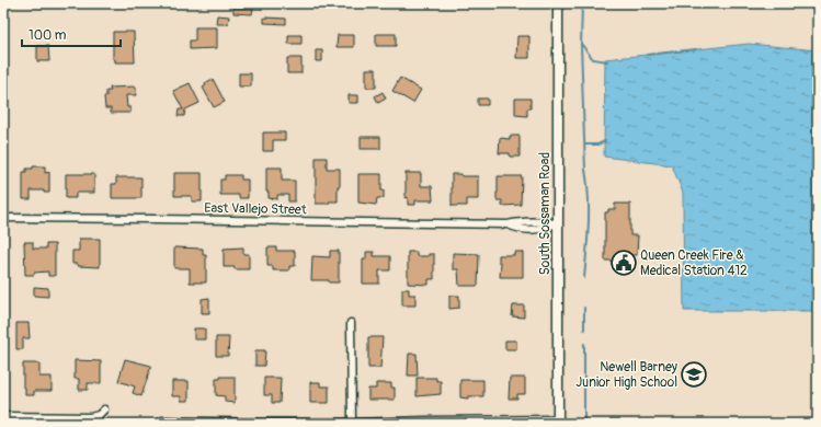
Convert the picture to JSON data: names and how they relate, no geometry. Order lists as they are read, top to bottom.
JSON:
{
  "streets": {
    "main road": ["South Sossaman Road"],
    "street": ["East Vallejo Street"]
  },
  "crossings": [
    ["East Vallejo Street", "South Sossaman Road"]
  ],
  "places": {
    "public building": ["Queen Creek Fire & Medical Station 412"],
    "school or university": ["Newell Barney Junior High School"]
  },
  "scale_bar": "100 m"
}
